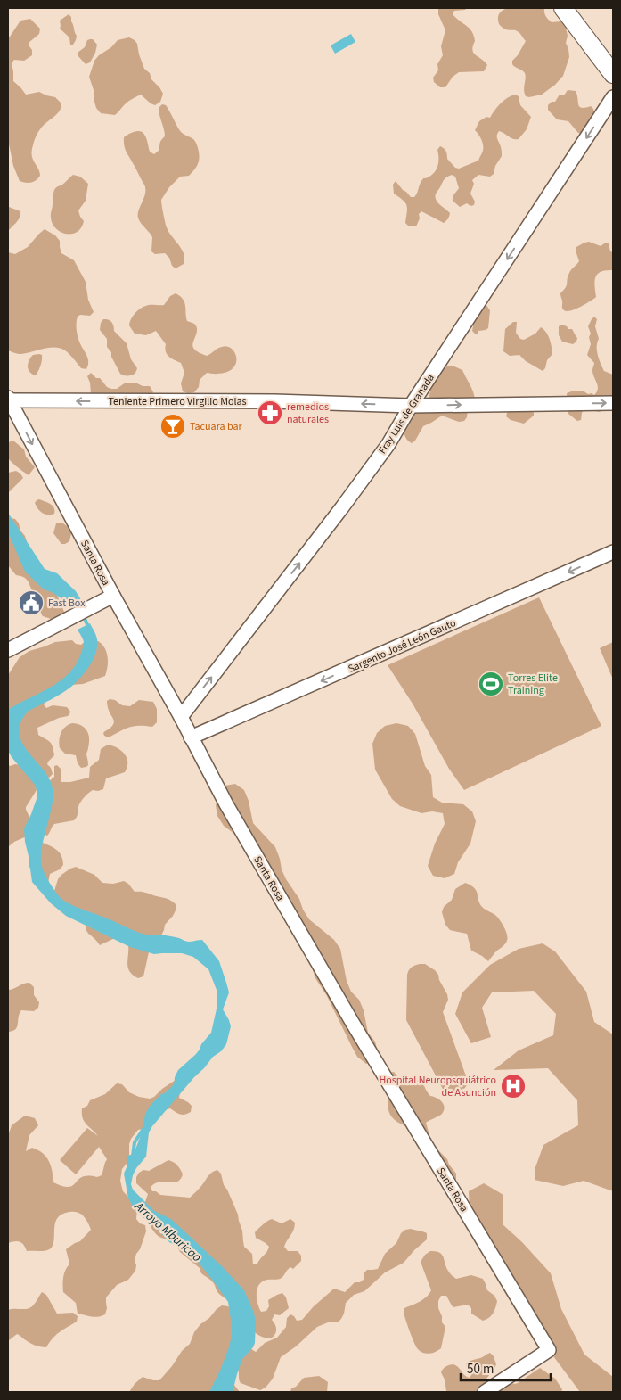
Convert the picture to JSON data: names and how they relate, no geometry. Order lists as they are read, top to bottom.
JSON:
{
  "streets": {
    "street": [
      "Teniente Primero Virgilio Molas",
      "Fray Luis de Granada",
      "Santa Rosa",
      "Sargento José León Gauto"
    ]
  },
  "crossings": [
    ["Teniente Primero Virgilio Molas", "Fray Luis de Granada"],
    ["Teniente Primero Virgilio Molas", "Santa Rosa"],
    ["Fray Luis de Granada", "Santa Rosa"],
    ["Santa Rosa", "Sargento José León Gauto"]
  ],
  "one_way": ["Sargento José León Gauto"],
  "water": ["Arroyo Mburicao"],
  "places": {
    "pharmacy": ["remedios naturales"],
    "bar": ["Tacuara bar"],
    "public building": ["Fast Box"],
    "sports": ["Torres Elite Training"],
    "hospital": ["Hospital Neuropsquiátrico de Asunción"]
  },
  "scale_bar": "50 m"
}
